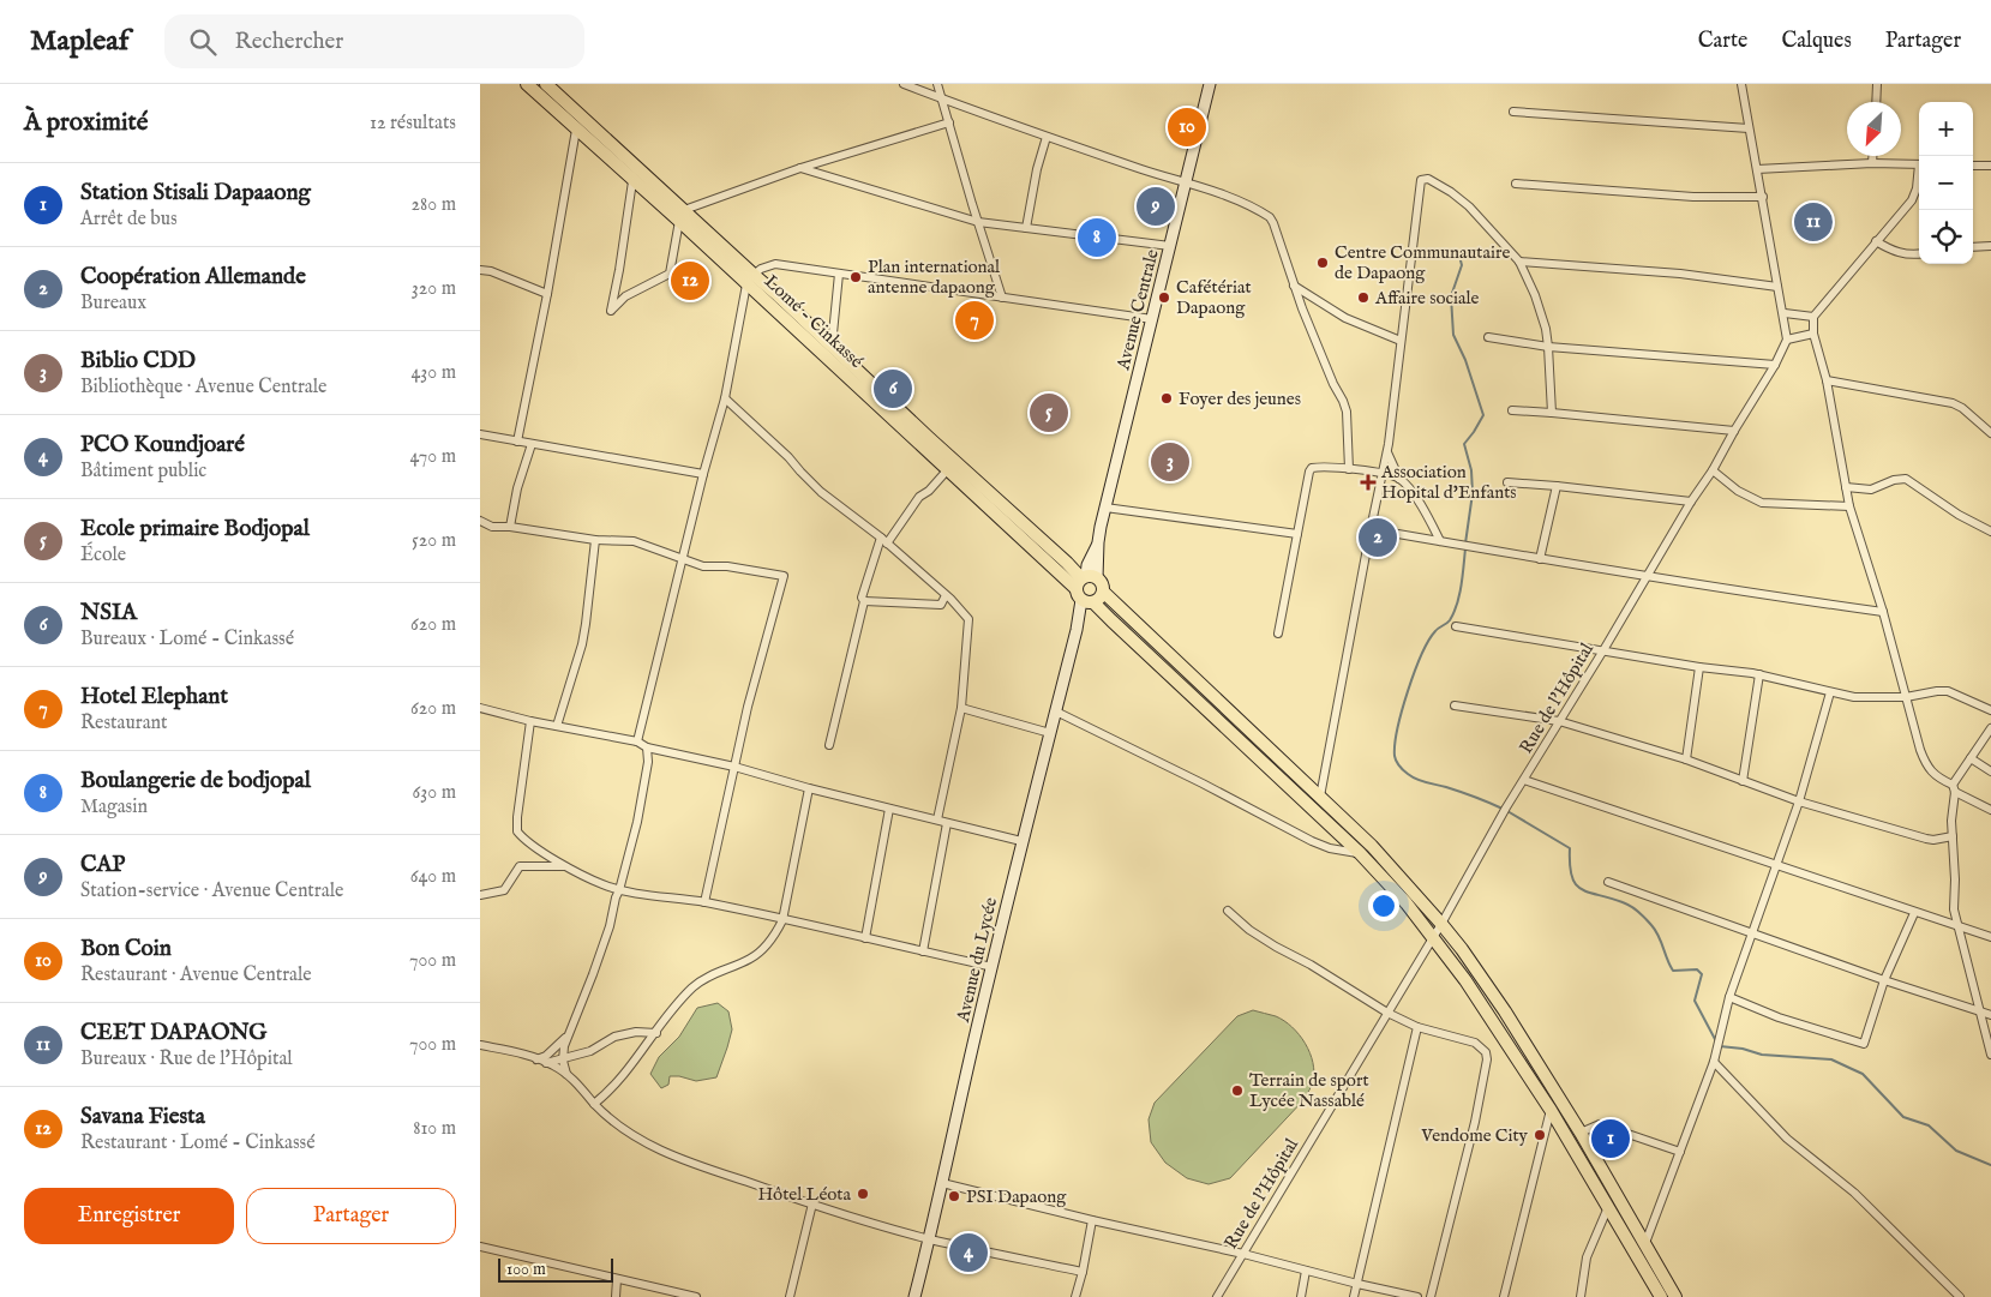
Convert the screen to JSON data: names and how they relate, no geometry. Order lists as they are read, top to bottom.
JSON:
{
  "streets": {
    "highway": ["Lomé - Cinkassé"],
    "main road": ["Avenue Centrale", "Avenue du Lycée"],
    "street": ["Rue de l'Hôpital"]
  },
  "crossings": [
    ["Avenue Centrale", "Lomé - Cinkassé"]
  ],
  "places": {
    "other": [
      "Centre Communautaire de Dapaong",
      "Plan international antenne dapaong",
      "Cafétériat Dapaong",
      "Affaire sociale",
      "Foyer des jeunes",
      "Terrain de sport Lycée Nassablé",
      "Vendome City",
      "Hôtel Léota",
      "PSI Dapaong"
    ],
    "health": ["Association Hopital d'Enfants"]
  },
  "scale_bar": "100 m",
  "north": "bottom left",
  "page": {
    "header": "Mapleaf",
    "search": "Rechercher",
    "nav": ["Carte", "Calques", "Partager"],
    "heading": ["À proximité", "12 résultats"],
    "map_buttons": ["+", "−"],
    "pins": [
      "10",
      "9",
      "11",
      "8",
      "12",
      "7",
      "6",
      "5",
      "3",
      "2",
      "1",
      "4"
    ],
    "list": [
      {
        "mark": "1",
        "name": "Station Stisali Dapaaong",
        "note": "Arrêt de bus",
        "value": "280 m"
      },
      {
        "mark": "2",
        "name": "Coopération Allemande",
        "note": "Bureaux",
        "value": "320 m"
      },
      {
        "mark": "3",
        "name": "Biblio CDD",
        "note": "Bibliothèque · Avenue Centrale",
        "value": "430 m"
      },
      {
        "mark": "4",
        "name": "PCO Koundjoaré",
        "note": "Bâtiment public",
        "value": "470 m"
      },
      {
        "mark": "5",
        "name": "Ecole primaire Bodjopal",
        "note": "École",
        "value": "520 m"
      },
      {
        "mark": "6",
        "name": "NSIA",
        "note": "Bureaux · Lomé - Cinkassé",
        "value": "620 m"
      },
      {
        "mark": "7",
        "name": "Hotel Elephant",
        "note": "Restaurant",
        "value": "620 m"
      },
      {
        "mark": "8",
        "name": "Boulangerie de bodjopal",
        "note": "Magasin",
        "value": "630 m"
      },
      {
        "mark": "9",
        "name": "CAP",
        "note": "Station-service · Avenue Centrale",
        "value": "640 m"
      },
      {
        "mark": "10",
        "name": "Bon Coin",
        "note": "Restaurant · Avenue Centrale",
        "value": "700 m"
      },
      {
        "mark": "11",
        "name": "CEET DAPAONG",
        "note": "Bureaux · Rue de l'Hôpital",
        "value": "700 m"
      },
      {
        "mark": "12",
        "name": "Savana Fiesta",
        "note": "Restaurant · Lomé - Cinkassé",
        "value": "810 m"
      }
    ],
    "buttons": ["Enregistrer", "Partager"],
    "scale": "100 m"
  }
}
